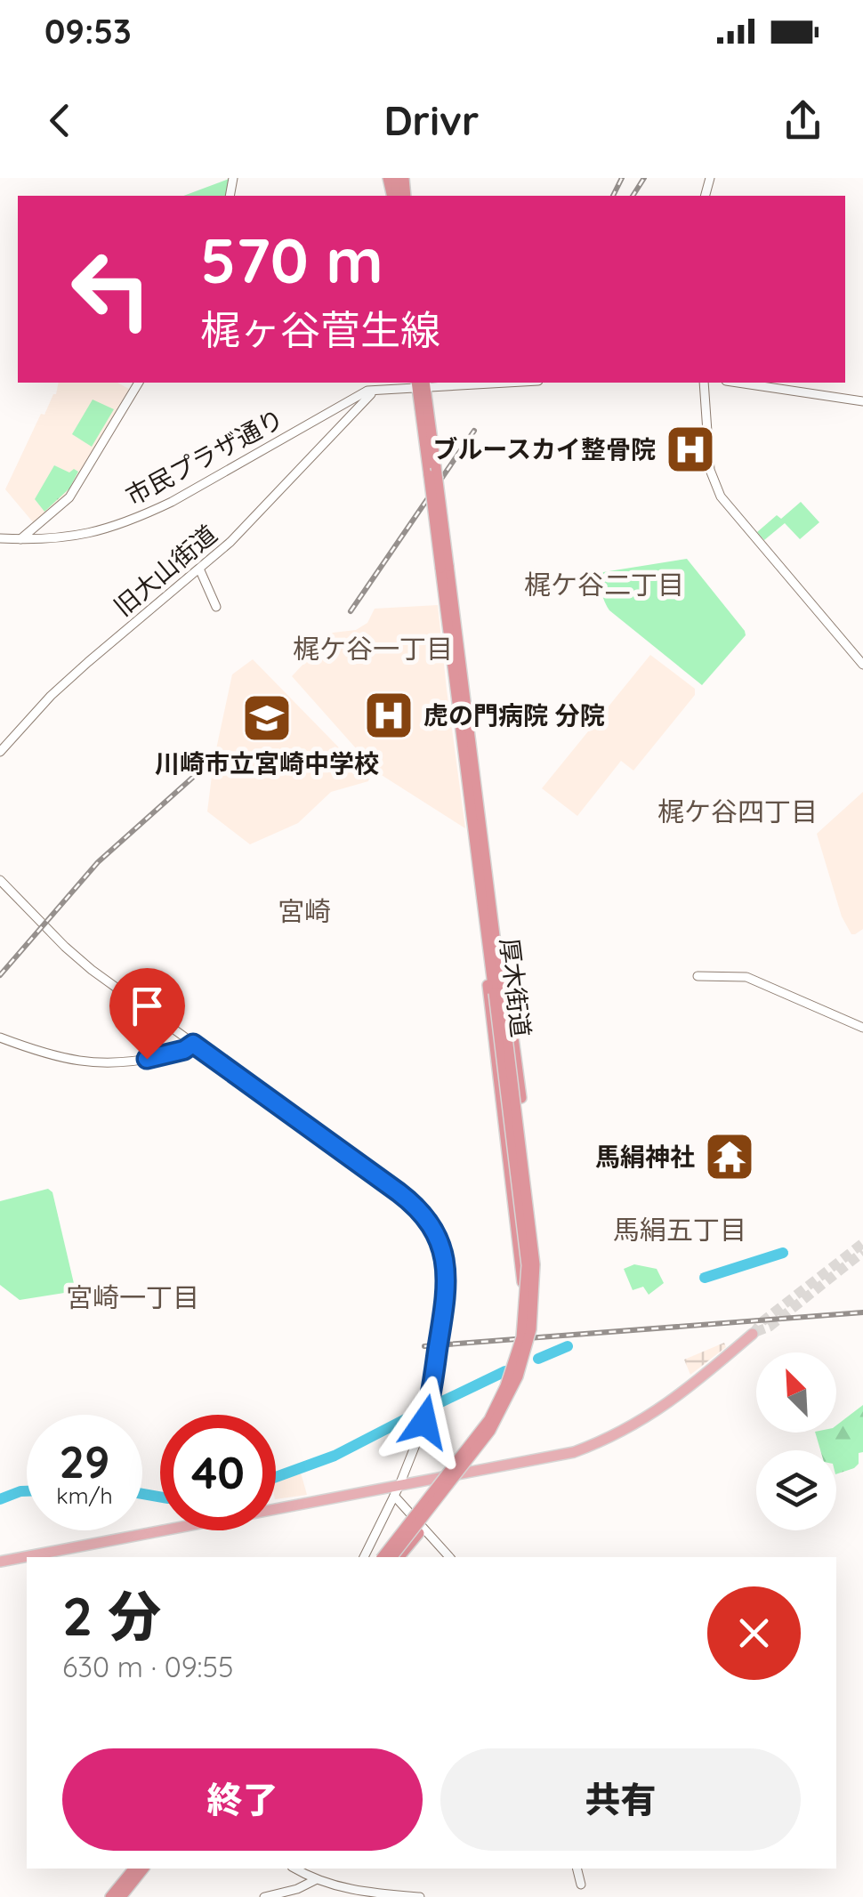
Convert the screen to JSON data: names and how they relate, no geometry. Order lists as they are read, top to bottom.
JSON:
{
  "streets": {
    "highway": ["厚木街道"],
    "street": ["市民プラザ通り", "旧大山街道"]
  },
  "districts": [
    "梶ケ谷二丁目",
    "梶ケ谷一丁目",
    "梶ケ谷四丁目",
    "宮崎",
    "馬絹五丁目",
    "宮崎一丁目"
  ],
  "places": {
    "hospital": ["ブルースカイ整骨院", "虎の門病院 分院"],
    "school or university": ["川崎市立宮崎中学校"],
    "temple": ["馬絹神社"]
  },
  "north": "top left",
  "page": {
    "status": "09:53",
    "header": "Drivr",
    "turn": ["570 m", "梶ヶ谷菅生線"],
    "speed": "29 km/h",
    "limit": "40",
    "heading": ["2 分", "630 m · 09:55"],
    "buttons": ["終了", "共有"]
  }
}
